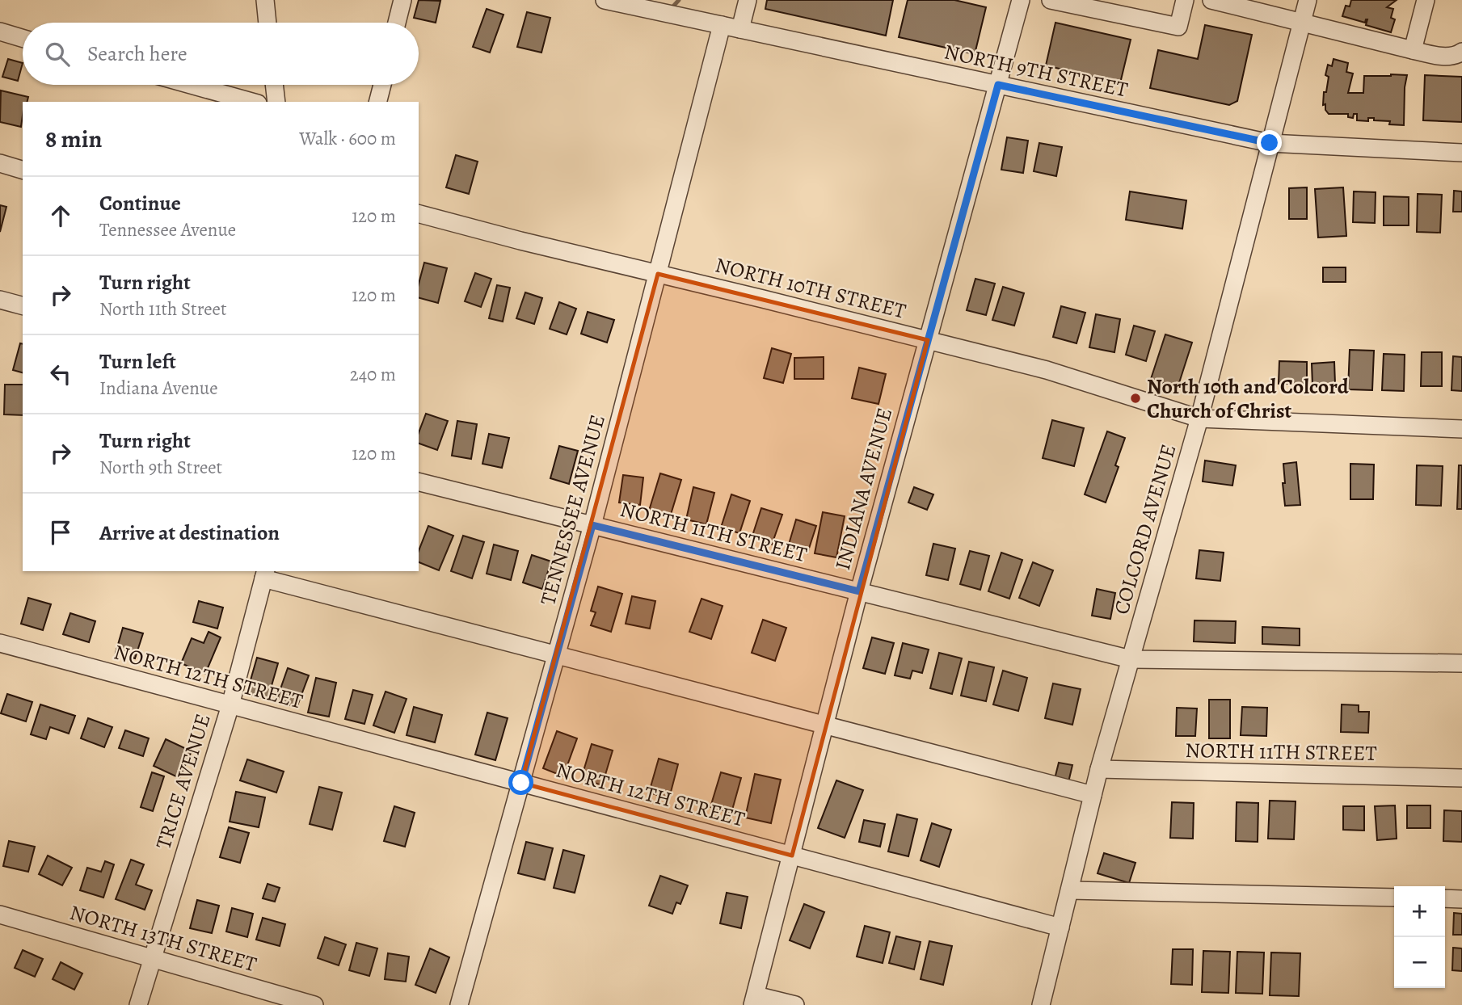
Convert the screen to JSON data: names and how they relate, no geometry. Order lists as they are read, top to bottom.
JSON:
{
  "streets": {
    "street": [
      "NORTH 9TH STREET",
      "NORTH 10TH STREET",
      "INDIANA AVENUE",
      "TENNESSEE AVENUE",
      "COLCORD AVENUE",
      "NORTH 11TH STREET",
      "NORTH 12TH STREET",
      "TRICE AVENUE",
      "NORTH 13TH STREET"
    ]
  },
  "crossings": [
    ["NORTH 9TH STREET", "INDIANA AVENUE"],
    ["NORTH 9TH STREET", "TENNESSEE AVENUE"],
    ["NORTH 9TH STREET", "COLCORD AVENUE"],
    ["NORTH 10TH STREET", "INDIANA AVENUE"],
    ["NORTH 10TH STREET", "TENNESSEE AVENUE"],
    ["NORTH 10TH STREET", "COLCORD AVENUE"],
    ["INDIANA AVENUE", "NORTH 11TH STREET"],
    ["INDIANA AVENUE", "NORTH 12TH STREET"],
    ["TENNESSEE AVENUE", "NORTH 11TH STREET"],
    ["TENNESSEE AVENUE", "NORTH 12TH STREET"],
    ["COLCORD AVENUE", "NORTH 11TH STREET"],
    ["COLCORD AVENUE", "NORTH 12TH STREET"],
    ["NORTH 12TH STREET", "TRICE AVENUE"],
    ["TRICE AVENUE", "NORTH 13TH STREET"]
  ],
  "places": ["North 10th and Colcord Church of Christ"],
  "page": {
    "search": "Search here",
    "heading": ["8 min", "Walk · 600 m"],
    "list": [
      ["Continue", "Tennessee Avenue", "120 m"],
      ["Turn right", "North 11th Street", "120 m"],
      ["Turn left", "Indiana Avenue", "240 m"],
      ["Turn right", "North 9th Street", "120 m"],
      "Arrive at destination"
    ],
    "map_buttons": ["+", "−"]
  }
}
